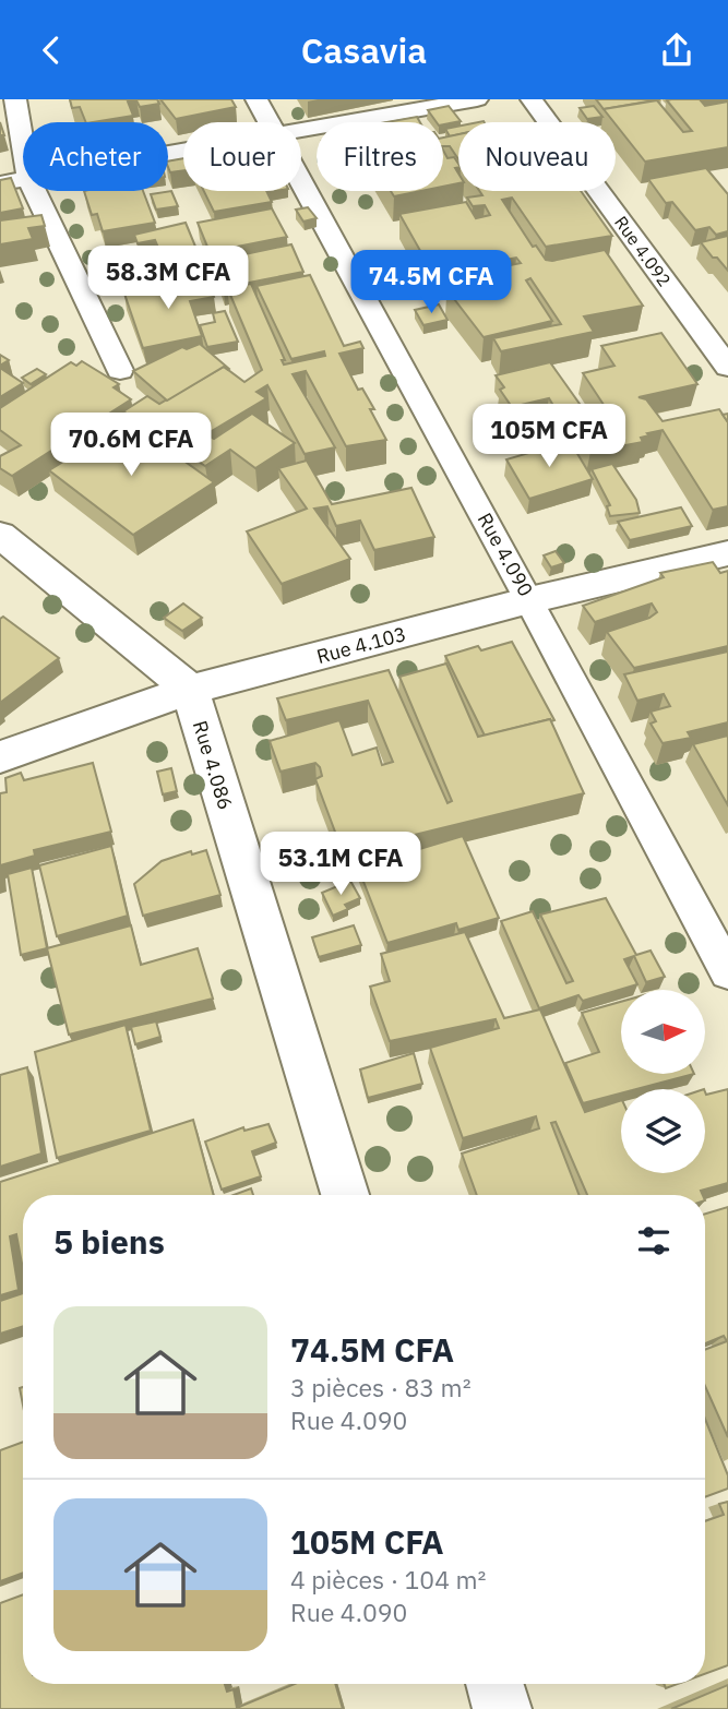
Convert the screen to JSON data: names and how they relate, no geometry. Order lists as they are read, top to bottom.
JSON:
{
  "streets": {
    "street": [
      "Rue 4.092",
      "Rue 4.090",
      "Rue 4.103",
      "Rue 4.086"
    ]
  },
  "crossings": [
    ["Rue 4.090", "Rue 4.103"],
    ["Rue 4.103", "Rue 4.086"]
  ],
  "north": "right",
  "page": {
    "header": "Casavia",
    "chip": [
      "Acheter",
      "Louer",
      "Filtres",
      "Nouveau"
    ],
    "price": [
      "58.3M CFA",
      "74.5M CFA",
      "105M CFA",
      "70.6M CFA",
      "53.1M CFA"
    ],
    "heading": "5 biens",
    "list": [
      {
        "name": "74.5M CFA",
        "note": "3 pièces · 83 m² · Rue 4.090"
      },
      {
        "name": "105M CFA",
        "note": "4 pièces · 104 m² · Rue 4.090"
      }
    ]
  }
}
